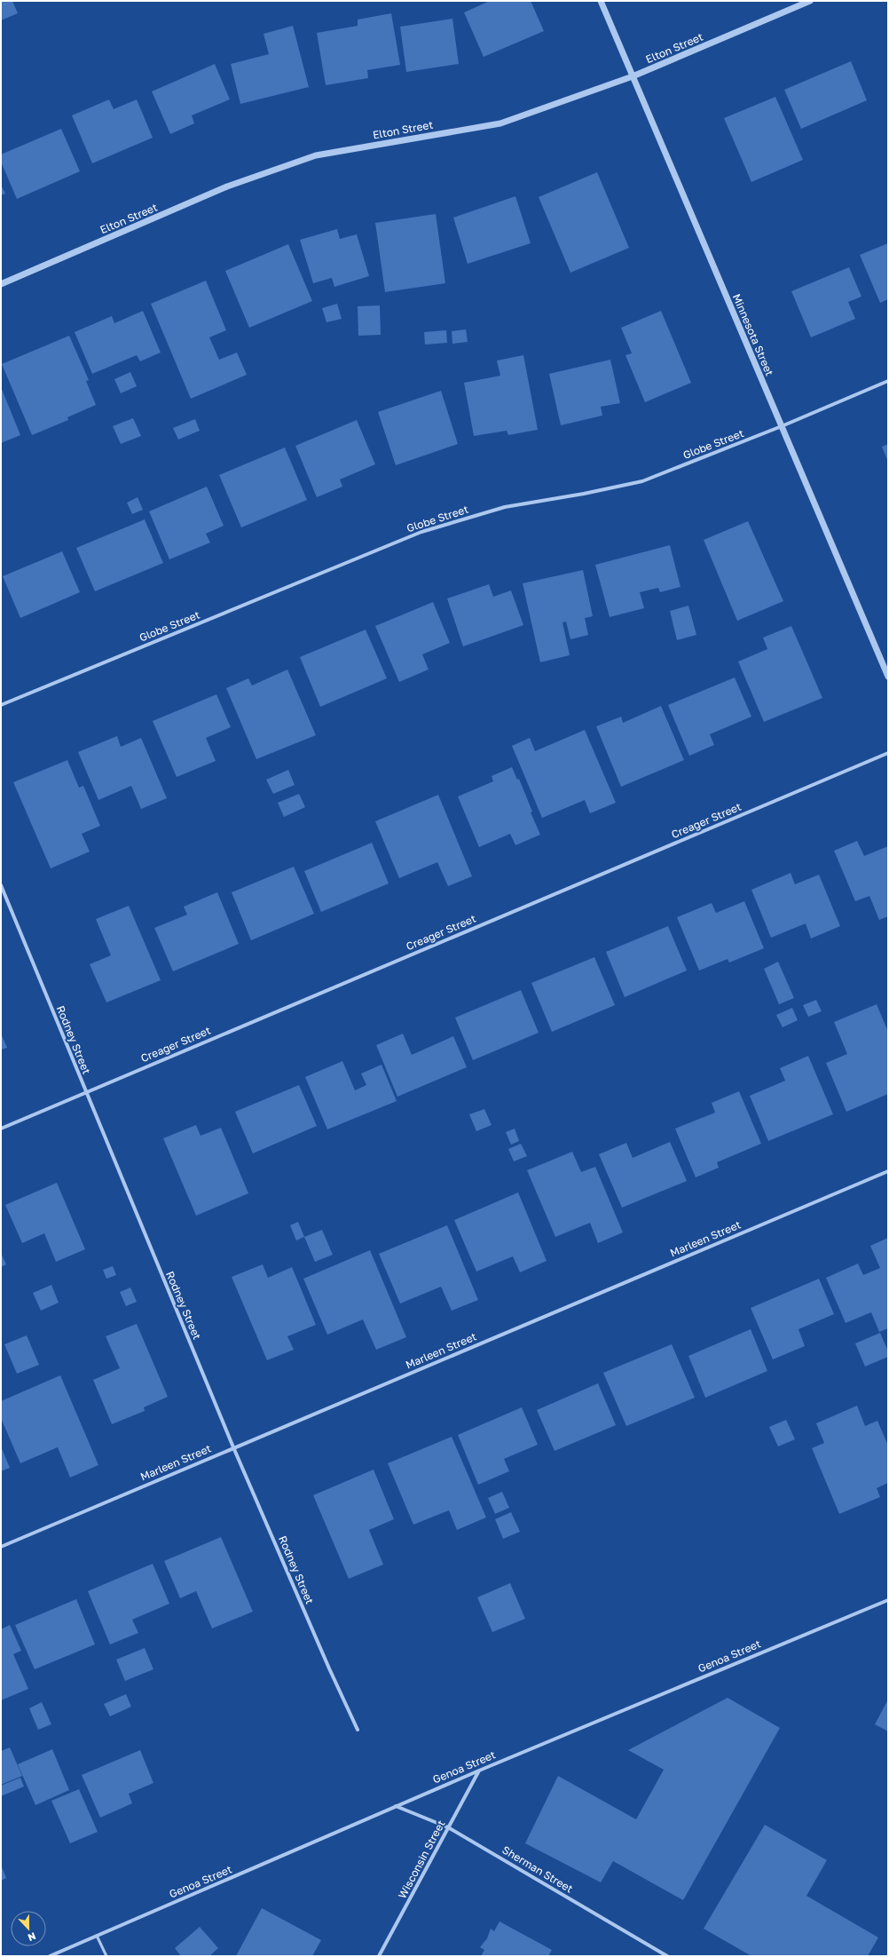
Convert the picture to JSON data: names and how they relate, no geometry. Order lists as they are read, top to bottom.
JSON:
{
  "streets": {
    "street": [
      "Elton Street",
      "Minnesota Street",
      "Globe Street",
      "Creager Street",
      "Rodney Street",
      "Marleen Street",
      "Genoa Street",
      "Wisconsin Street",
      "Sherman Street"
    ]
  },
  "crossings": [
    ["Elton Street", "Minnesota Street"],
    ["Minnesota Street", "Globe Street"],
    ["Creager Street", "Rodney Street"],
    ["Rodney Street", "Marleen Street"],
    ["Genoa Street", "Wisconsin Street"],
    ["Genoa Street", "Sherman Street"],
    ["Wisconsin Street", "Sherman Street"]
  ],
  "north": "bottom"
}
